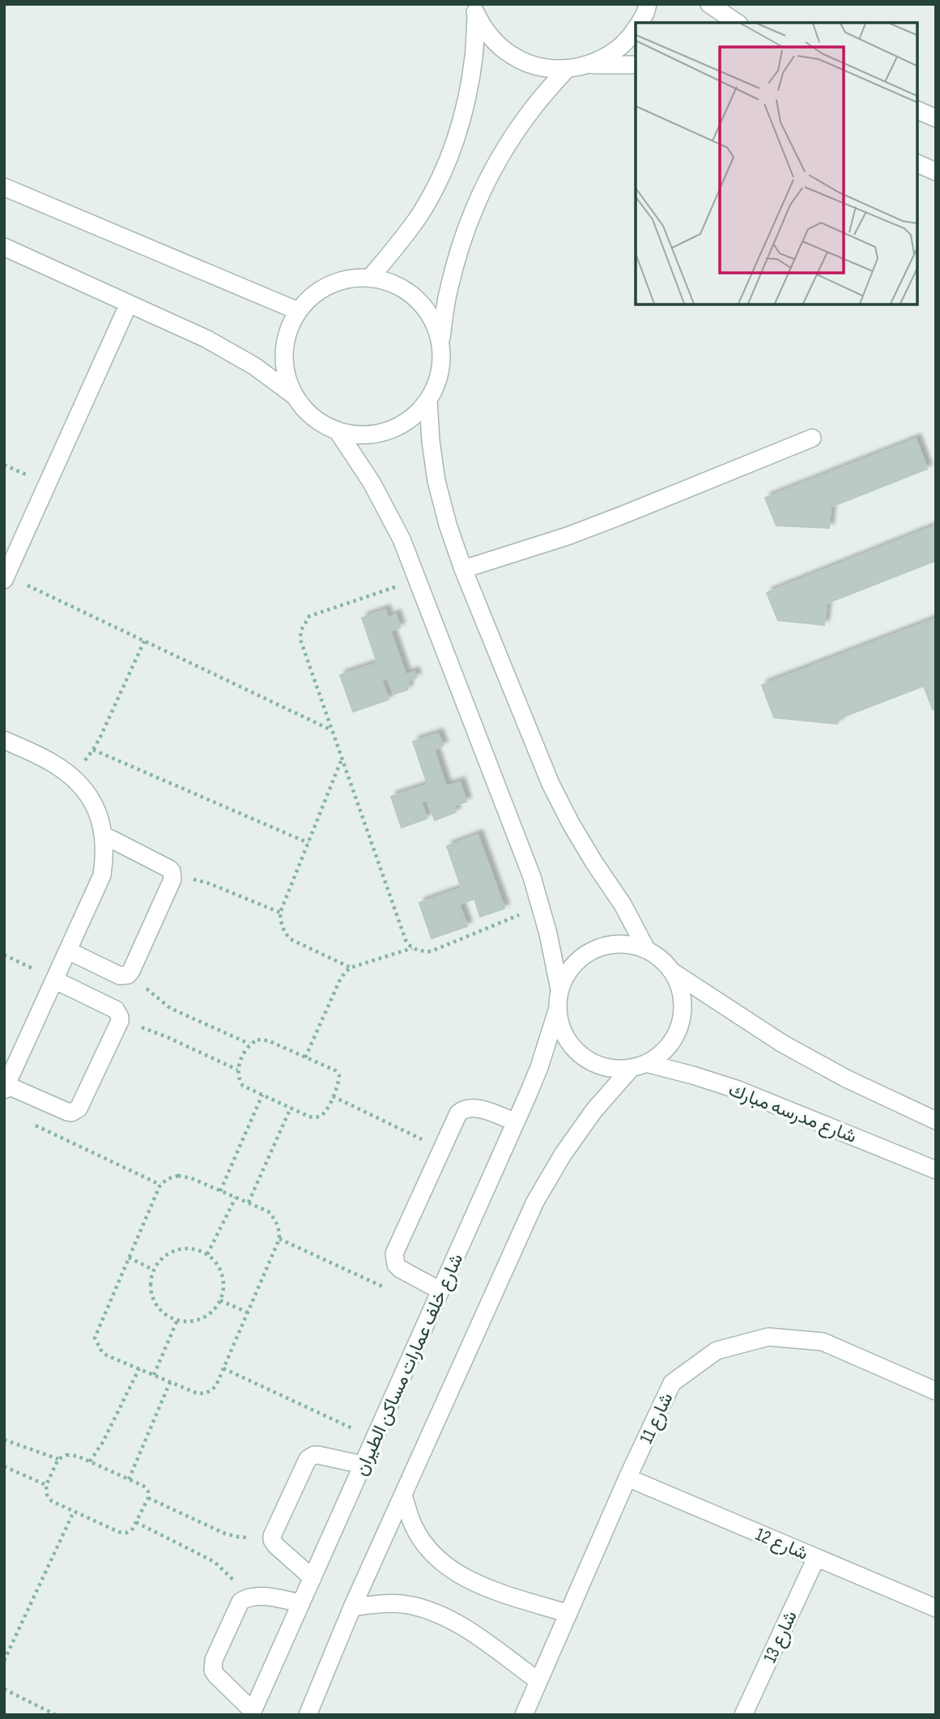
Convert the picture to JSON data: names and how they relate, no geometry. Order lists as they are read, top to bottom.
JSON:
{
  "streets": {
    "street": [
      "شارع مدرسه مبارك",
      "شارع خلف عمارات مساكن الطيران",
      "شارع 11",
      "شارع 12",
      "شارع 13"
    ]
  },
  "crossings": [
    ["شارع مدرسه مبارك", "شارع خلف عمارات مساكن الطيران"],
    ["شارع 11", "شارع 12"],
    ["شارع 12", "شارع 13"]
  ]
}
